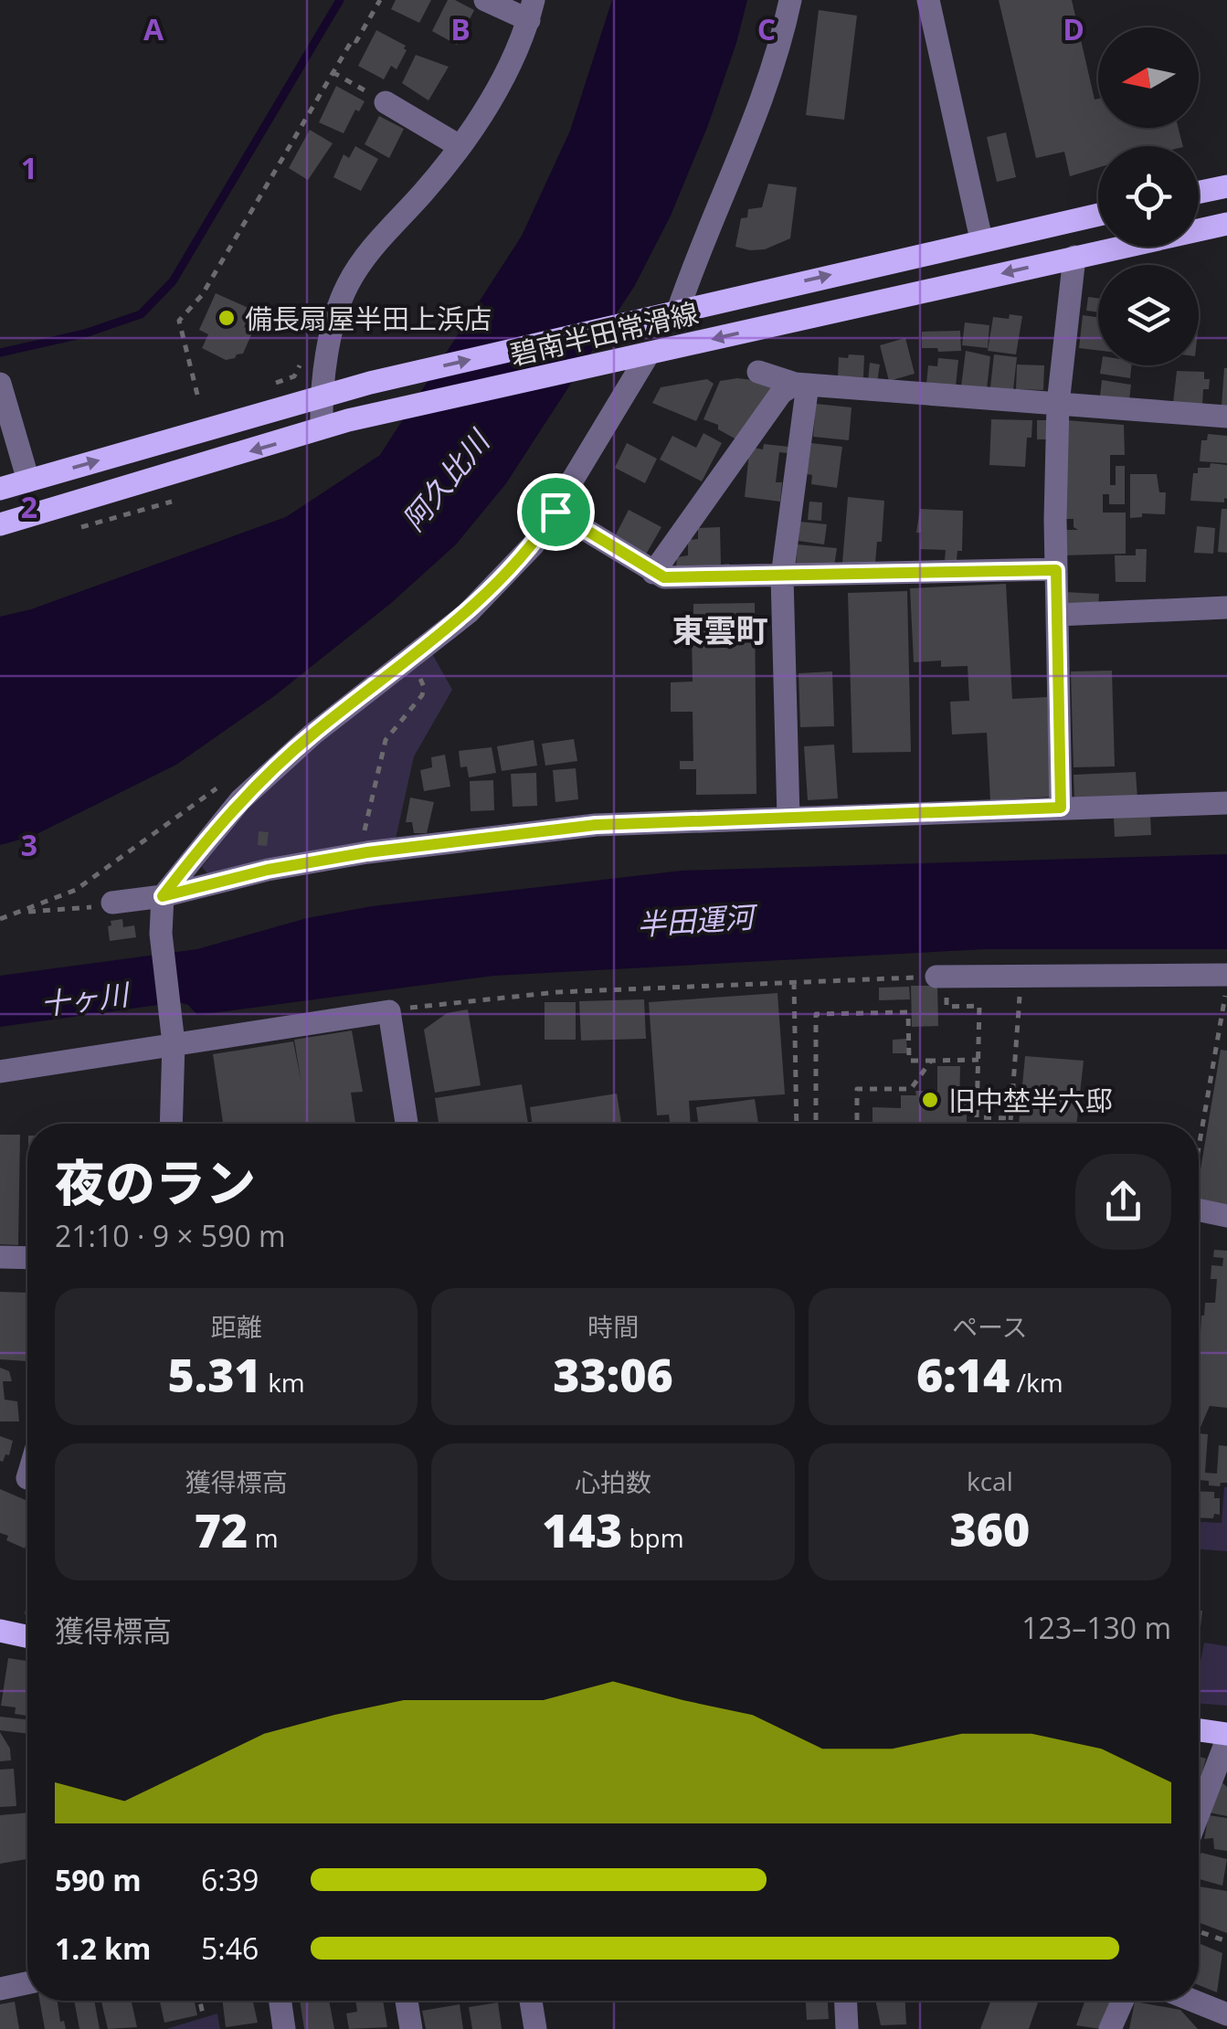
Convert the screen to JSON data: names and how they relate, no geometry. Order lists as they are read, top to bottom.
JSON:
{
  "streets": {
    "main road": ["碧南半田常滑線"]
  },
  "districts": ["東雲町"],
  "water": ["阿久比川", "半田運河", "十ヶ川"],
  "places": ["備長扇屋半田上浜店", "旧中埜半六邸"],
  "north": "left",
  "page": {
    "heading": ["夜のラン", "21:10 · 9 × 590 m"],
    "stats": [
      ["距離", "5.31 km"],
      ["時間", "33:06"],
      ["ペース", "6:14 /km"],
      ["獲得標高", "72 m"],
      ["心拍数", "143 bpm"],
      ["kcal", "360"]
    ],
    "chart": ["獲得標高", "123–130 m"],
    "list": [
      {
        "name": "590 m",
        "note": "6:39"
      },
      {
        "name": "1.2 km",
        "note": "5:46"
      }
    ]
  },
  "grid": {
    "columns": [
      "A",
      "B",
      "C",
      "D"
    ],
    "rows": ["1", "2", "3"]
  }
}
